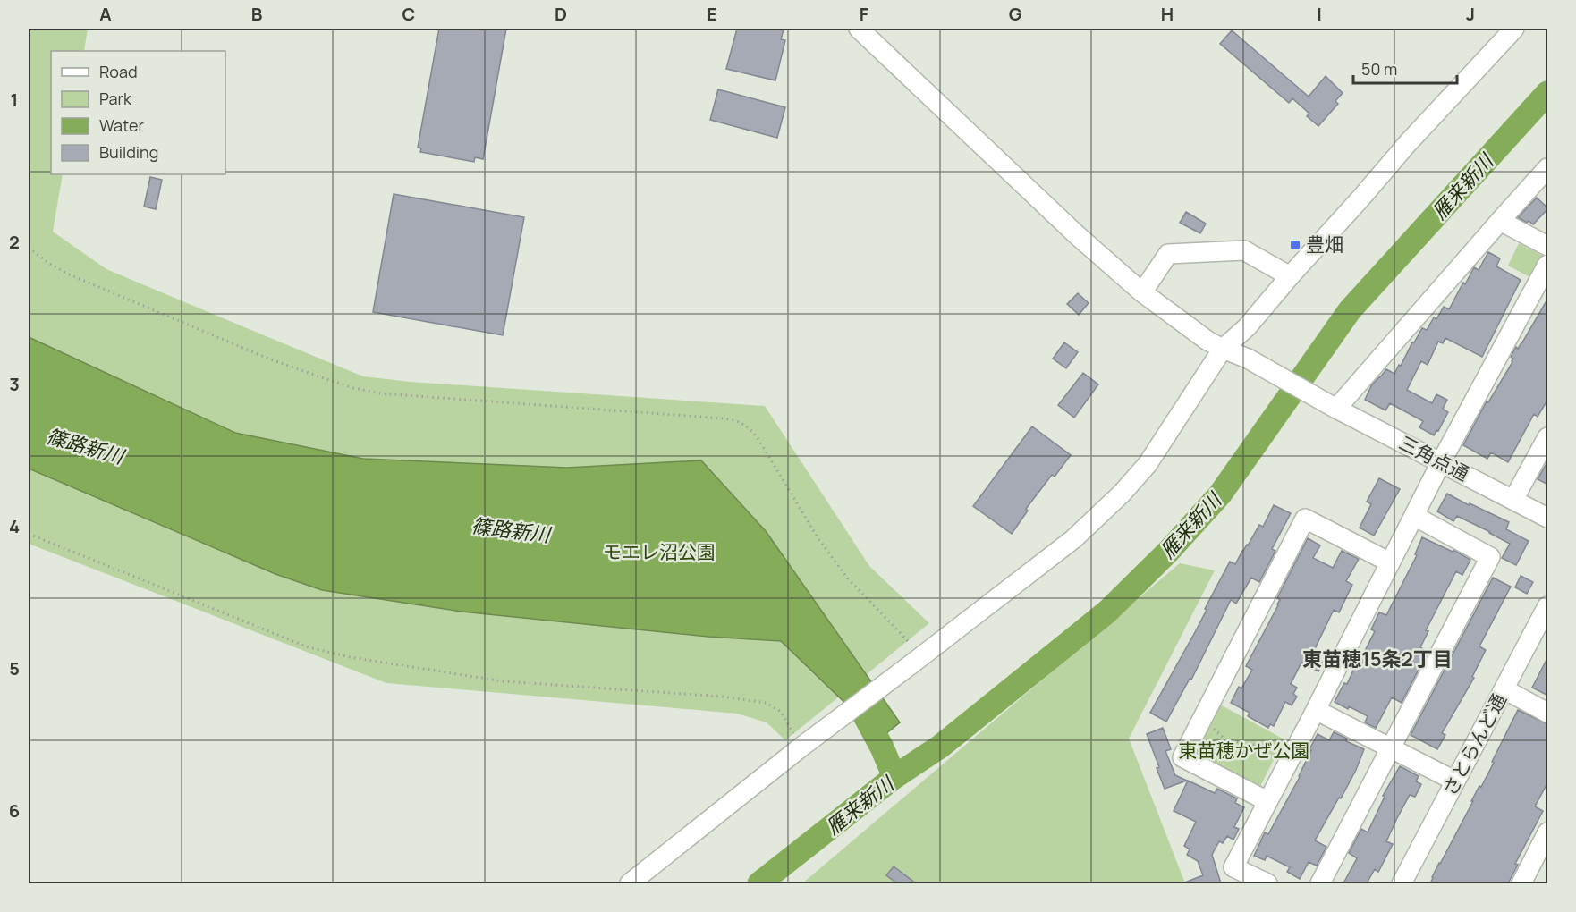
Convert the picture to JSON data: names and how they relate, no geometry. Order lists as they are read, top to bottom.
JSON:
{
  "streets": {
    "street": ["三角点通", "さとらんど通"]
  },
  "districts": ["東苗穂15条2丁目"],
  "water": ["雁来新川", "篠路新川"],
  "parks": ["モエレ沼公園", "東苗穂かぜ公園"],
  "places": {
    "transit": ["豊畑"]
  },
  "legend": [
    "Road",
    "Park",
    "Water",
    "Building"
  ],
  "scale_bar": "50 m",
  "grid": {
    "columns": [
      "A",
      "B",
      "C",
      "D",
      "E",
      "F",
      "G",
      "H",
      "I",
      "J"
    ],
    "rows": [
      "1",
      "2",
      "3",
      "4",
      "5",
      "6"
    ]
  }
}
